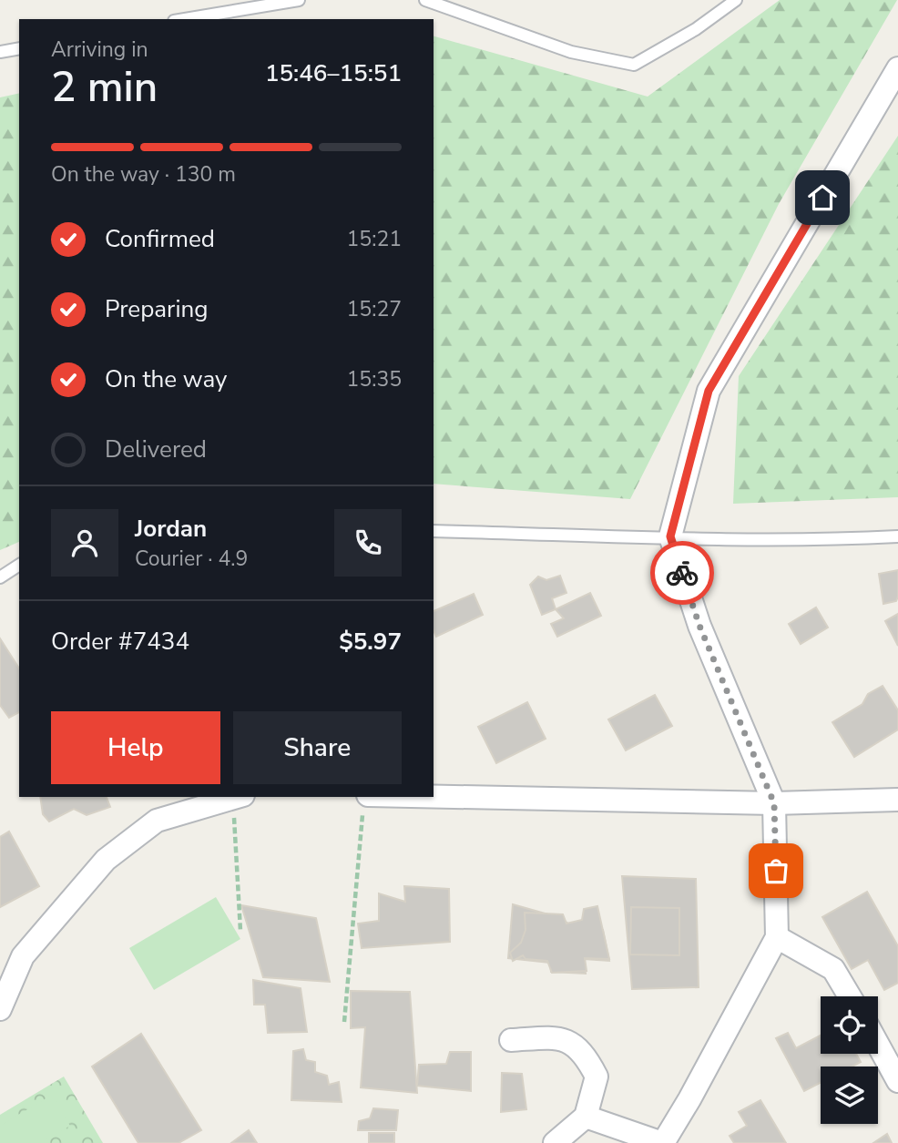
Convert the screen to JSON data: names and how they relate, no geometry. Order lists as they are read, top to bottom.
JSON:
{
  "page": {
    "heading": ["2 min", "Arriving in", "15:46–15:51"],
    "panel": [
      "Jordan",
      "Courier · 4.9",
      "Order #7434",
      "$5.97"
    ],
    "bar": "On the way · 130 m",
    "list": [
      ["Confirmed", "15:21"],
      ["Preparing", "15:27"],
      ["On the way", "15:35"],
      "Delivered"
    ],
    "buttons": ["Help", "Share"]
  }
}
